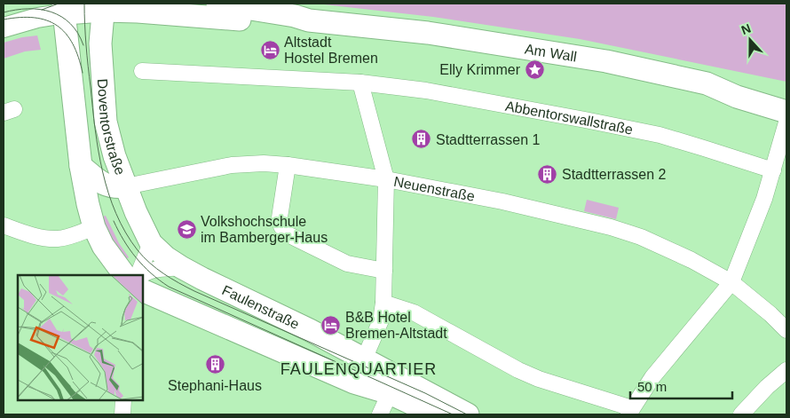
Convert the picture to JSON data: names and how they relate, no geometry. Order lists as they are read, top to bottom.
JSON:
{
  "streets": {
    "main road": ["Am Wall", "Doventorstraße", "Faulenstraße"],
    "street": ["Abbentorswallstraße", "Neuenstraße"]
  },
  "crossings": [
    ["Am Wall", "Doventorstraße"],
    ["Doventorstraße", "Neuenstraße"],
    ["Doventorstraße", "Faulenstraße"]
  ],
  "districts": ["FAULENQUARTIER"],
  "places": {
    "hotel": ["Altstadt Hostel Bremen", "B&B Hotel Bremen-Altstadt"],
    "place": ["Elly Krimmer"],
    "building": ["Stadtterrassen 1", "Stadtterrassen 2", "Stephani-Haus"],
    "school or university": ["Volkshochschule im Bamberger-Haus"]
  },
  "scale_bar": "50 m",
  "north": "top"
}
